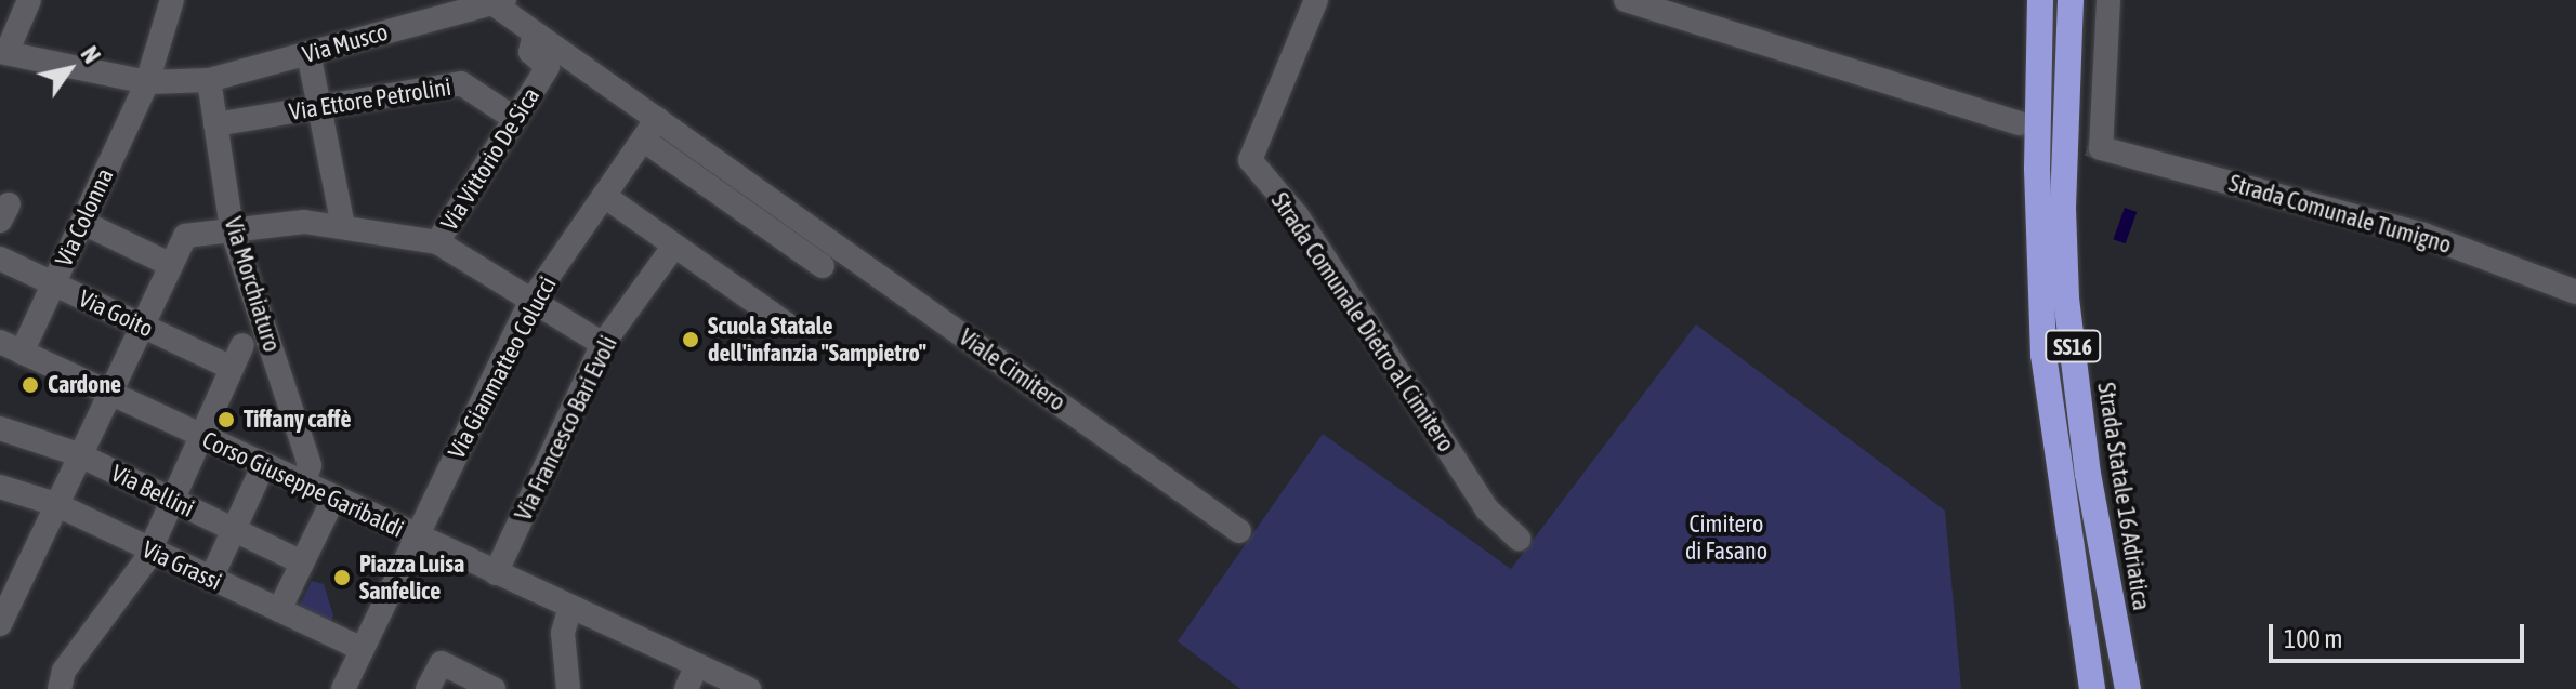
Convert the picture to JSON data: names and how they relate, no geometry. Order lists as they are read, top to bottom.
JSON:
{
  "streets": {
    "highway": ["SS16", "Strada Statale 16 Adriatica"],
    "street": [
      "Via Musco",
      "Via Ettore Petrolini",
      "Via Vittorio De Sica",
      "Strada Comunale Tumigno",
      "Via Colonna",
      "Via Morchiaturo",
      "Via Goito",
      "Strada Comunale Dietro al Cimitero",
      "Via Gianmatteo Colucci",
      "Viale Cimitero",
      "Via Francesco Bari Evoli",
      "Corso Giuseppe Garibaldi",
      "Via Bellini",
      "Via Grassi"
    ]
  },
  "crossings": [
    ["Via Musco", "Via Vittorio De Sica"],
    ["Via Musco", "Via Colonna"],
    ["Via Musco", "Via Morchiaturo"],
    ["Via Musco", "Via Gianmatteo Colucci"],
    ["Via Musco", "Viale Cimitero"],
    ["Via Ettore Petrolini", "Via Vittorio De Sica"],
    ["Via Ettore Petrolini", "Via Morchiaturo"],
    ["Via Colonna", "Via Goito"],
    ["Via Colonna", "Corso Giuseppe Garibaldi"],
    ["Via Morchiaturo", "Corso Giuseppe Garibaldi"],
    ["Via Gianmatteo Colucci", "Viale Cimitero"],
    ["Via Gianmatteo Colucci", "Corso Giuseppe Garibaldi"],
    ["Via Gianmatteo Colucci", "Via Grassi"],
    ["Via Francesco Bari Evoli", "Corso Giuseppe Garibaldi"]
  ],
  "parks": ["Cimitero di Fasano"],
  "places": [
    "Scuola Statale dell'infanzia \"Sampietro\"",
    "Cardone",
    "Tiffany caffè",
    "Piazza Luisa Sanfelice"
  ],
  "scale_bar": "100 m",
  "north": "top right"
}
